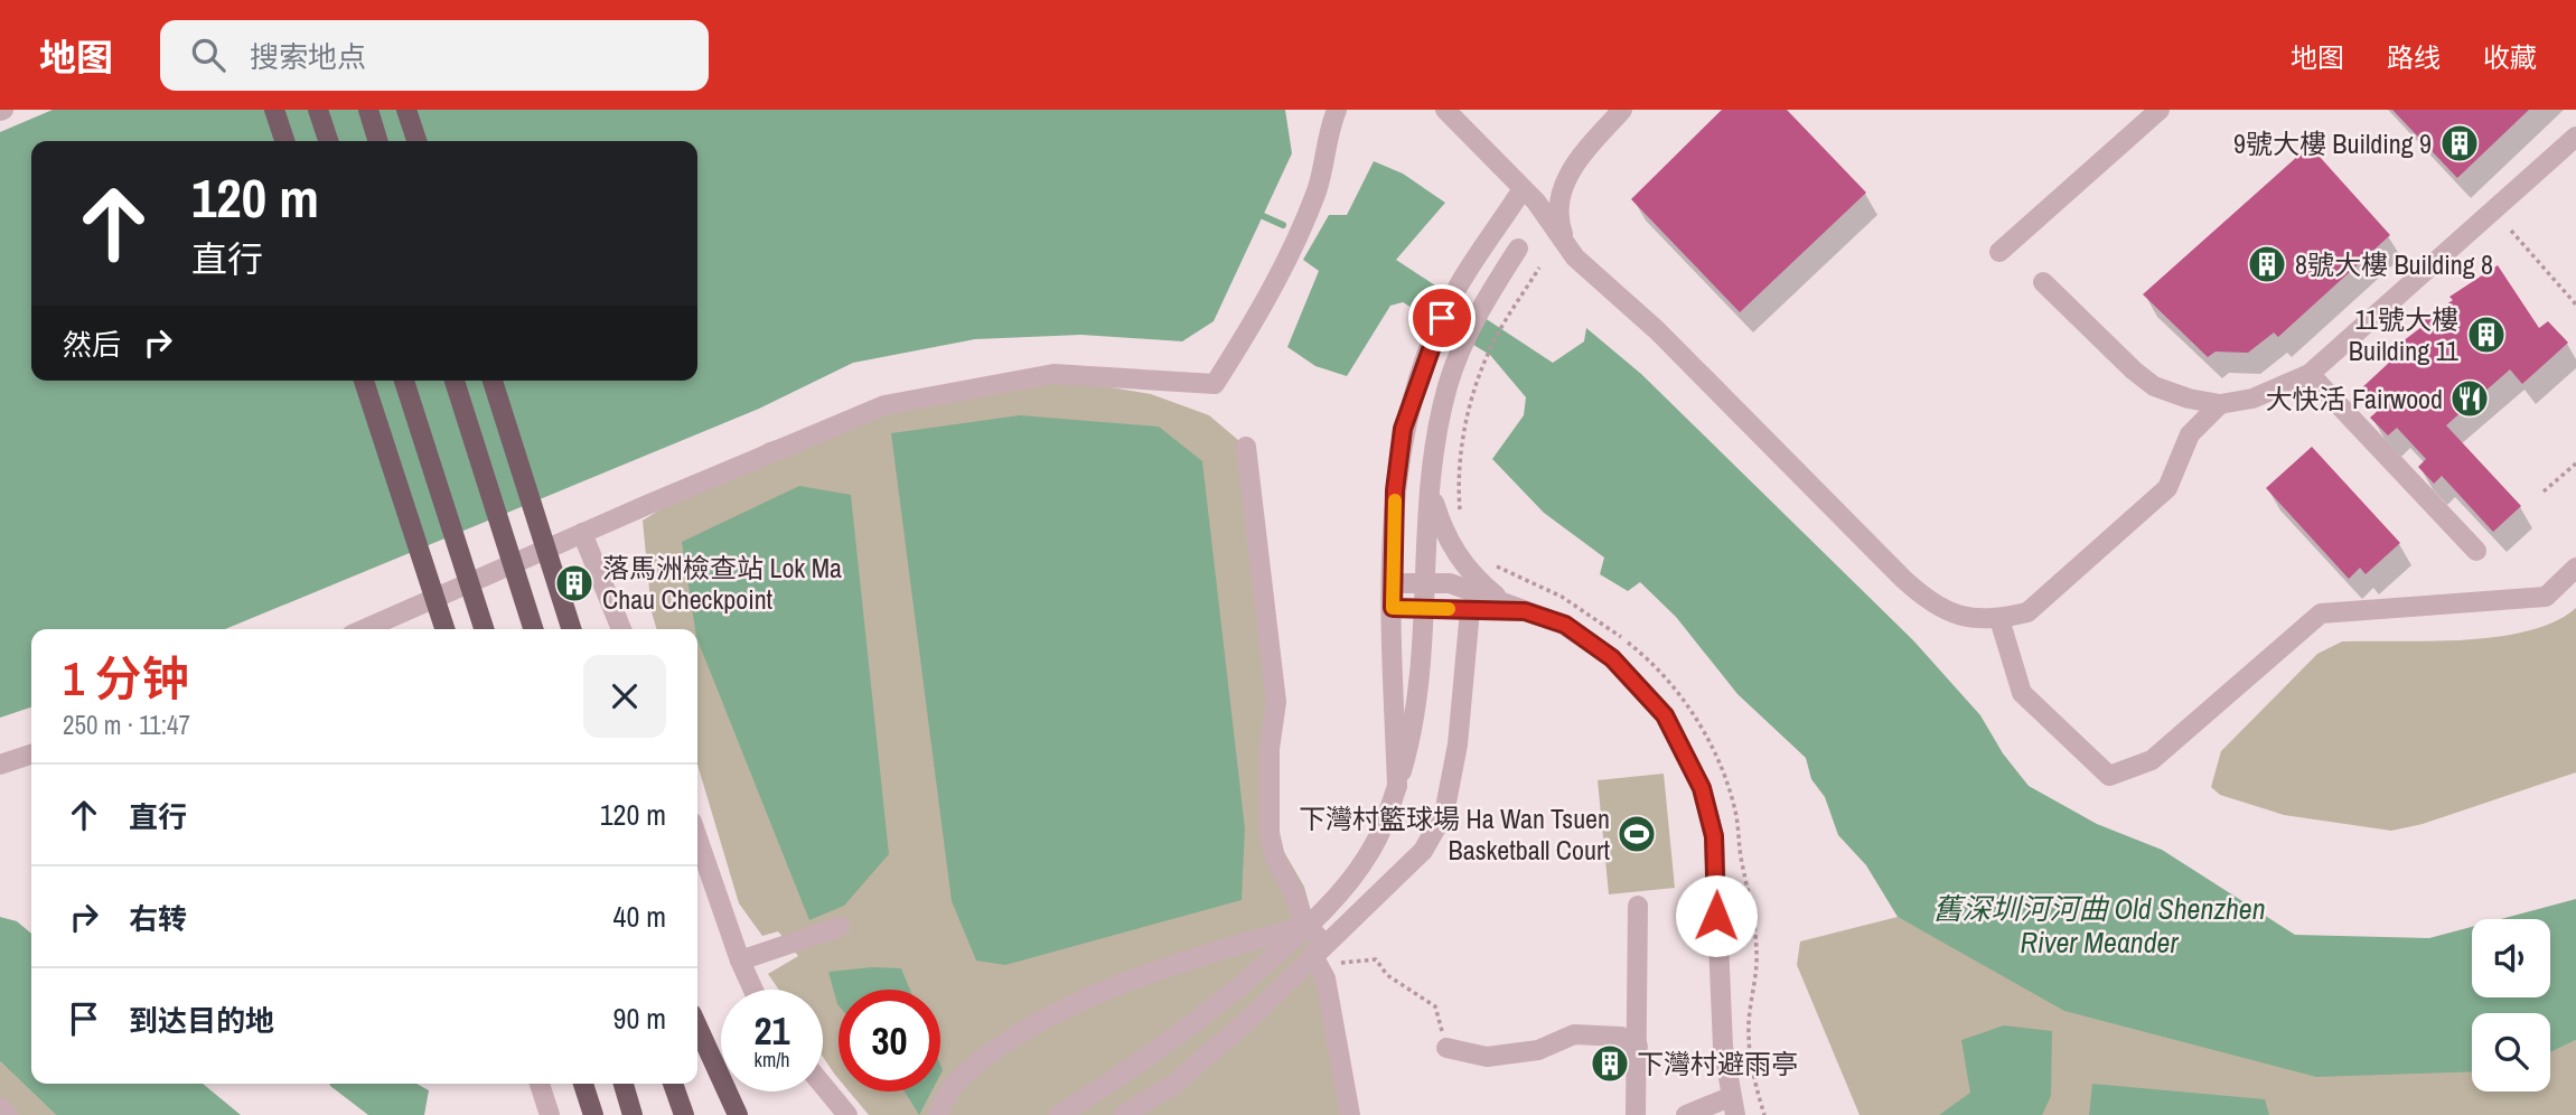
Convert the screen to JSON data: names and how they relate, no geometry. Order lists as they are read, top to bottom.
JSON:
{
  "water": ["舊深圳河河曲 Old Shenzhen River Meander"],
  "places": {
    "building": [
      "9號大樓 Building 9",
      "8號大樓 Building 8",
      "11號大樓 Building 11",
      "落馬洲檢查站 Lok Ma Chau Checkpoint",
      "下灣村避雨亭"
    ],
    "restaurant": ["大快活 Fairwood"],
    "sports": ["下灣村籃球場 Ha Wan Tsuen Basketball Court"]
  },
  "page": {
    "header": "地图",
    "search": "搜索地点",
    "nav": ["地图", "路线", "收藏"],
    "turn": ["120 m", "直行"],
    "then": "然后",
    "heading": ["1 分钟", "250 m · 11:47"],
    "list": [
      {
        "name": "直行",
        "value": "120 m"
      },
      {
        "name": "右转",
        "value": "40 m"
      },
      {
        "name": "到达目的地",
        "value": "90 m"
      }
    ],
    "speed": "21 km/h",
    "limit": "30"
  }
}
